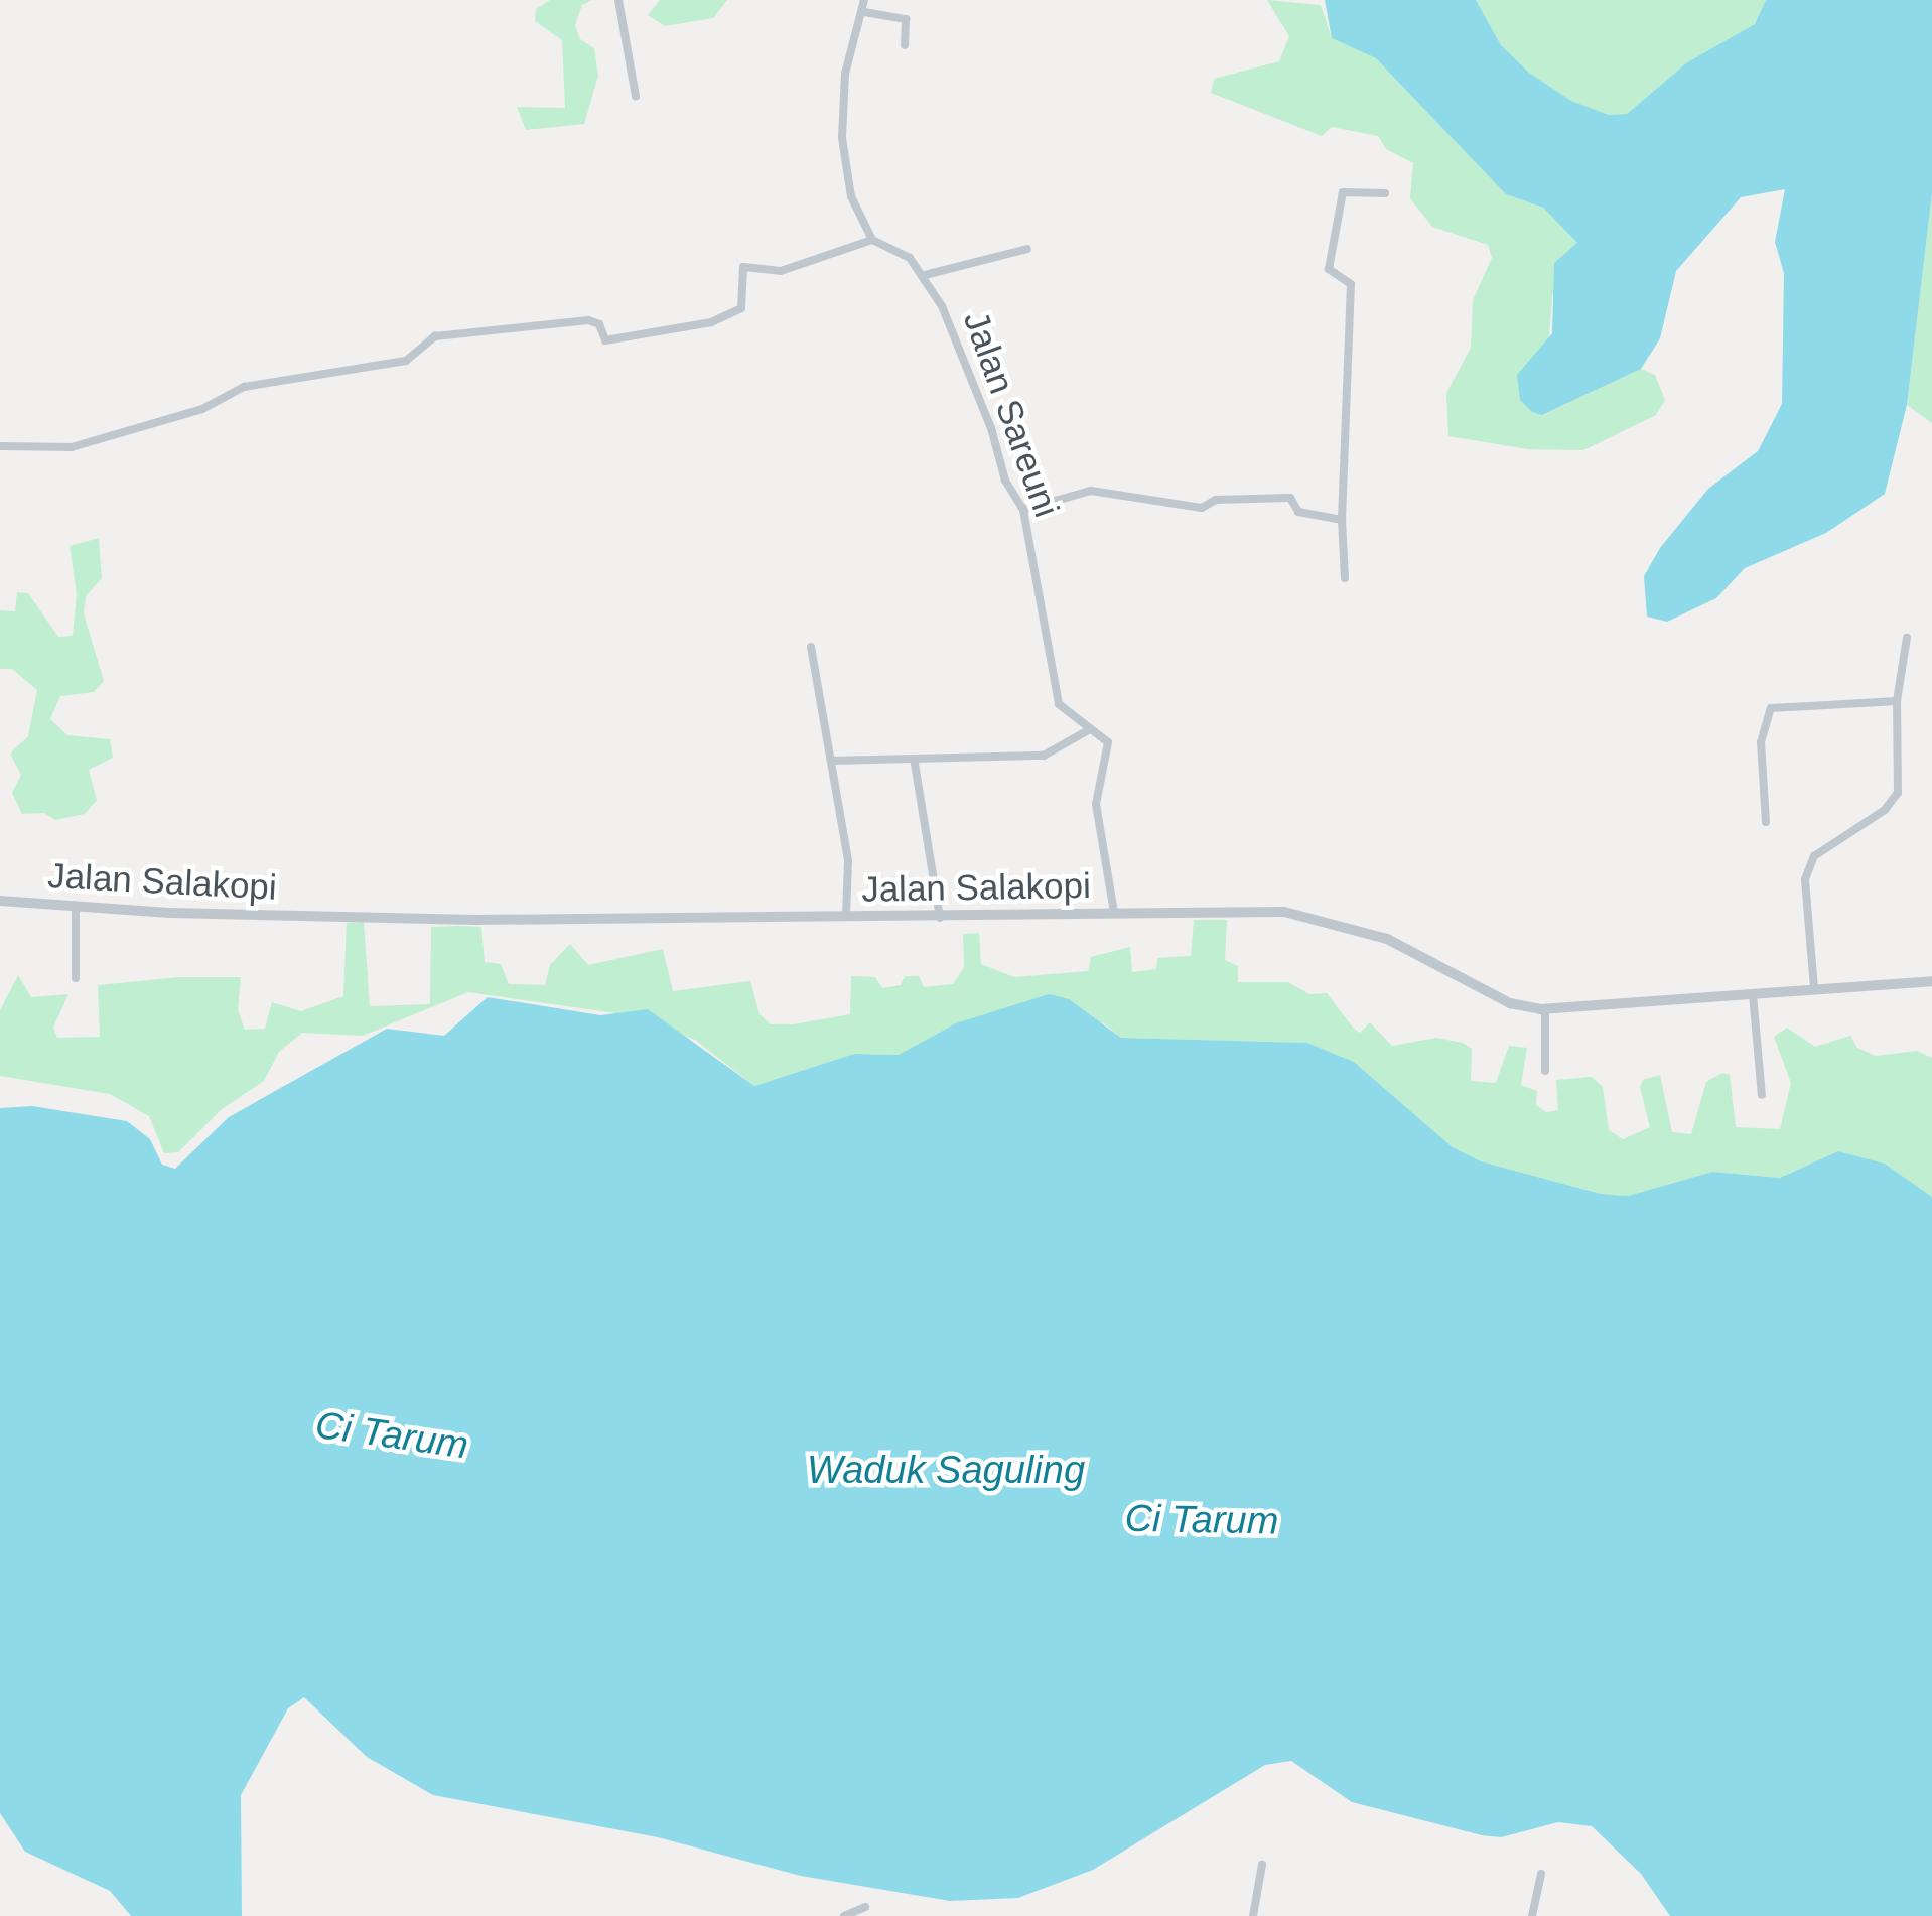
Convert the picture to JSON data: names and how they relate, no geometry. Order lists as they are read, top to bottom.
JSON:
{
  "streets": {
    "street": ["Jalan Sareuni", "Jalan Salakopi"]
  },
  "crossings": [
    ["Jalan Sareuni", "Jalan Salakopi"]
  ],
  "water": ["Ci Tarum", "Waduk Saguling"]
}
